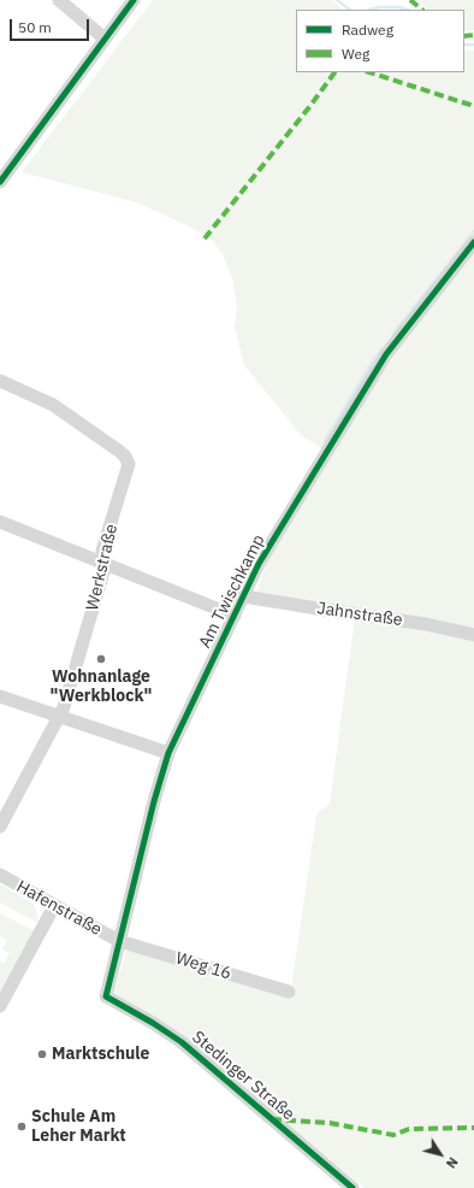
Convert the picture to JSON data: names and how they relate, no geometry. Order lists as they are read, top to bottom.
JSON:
{
  "streets": {
    "street": [
      "Werkstraße",
      "Am Twischkamp",
      "Jahnstraße",
      "Hafenstraße",
      "Weg 16",
      "Stedinger Straße"
    ]
  },
  "crossings": [
    ["Am Twischkamp", "Jahnstraße"],
    ["Am Twischkamp", "Hafenstraße"],
    ["Am Twischkamp", "Weg 16"],
    ["Am Twischkamp", "Stedinger Straße"],
    ["Hafenstraße", "Weg 16"]
  ],
  "places": ["Wohnanlage \"Werkblock\"", "Marktschule", "Schule Am Leher Markt"],
  "legend": ["Radweg", "Weg"],
  "scale_bar": "50 m",
  "north": "bottom right"
}
